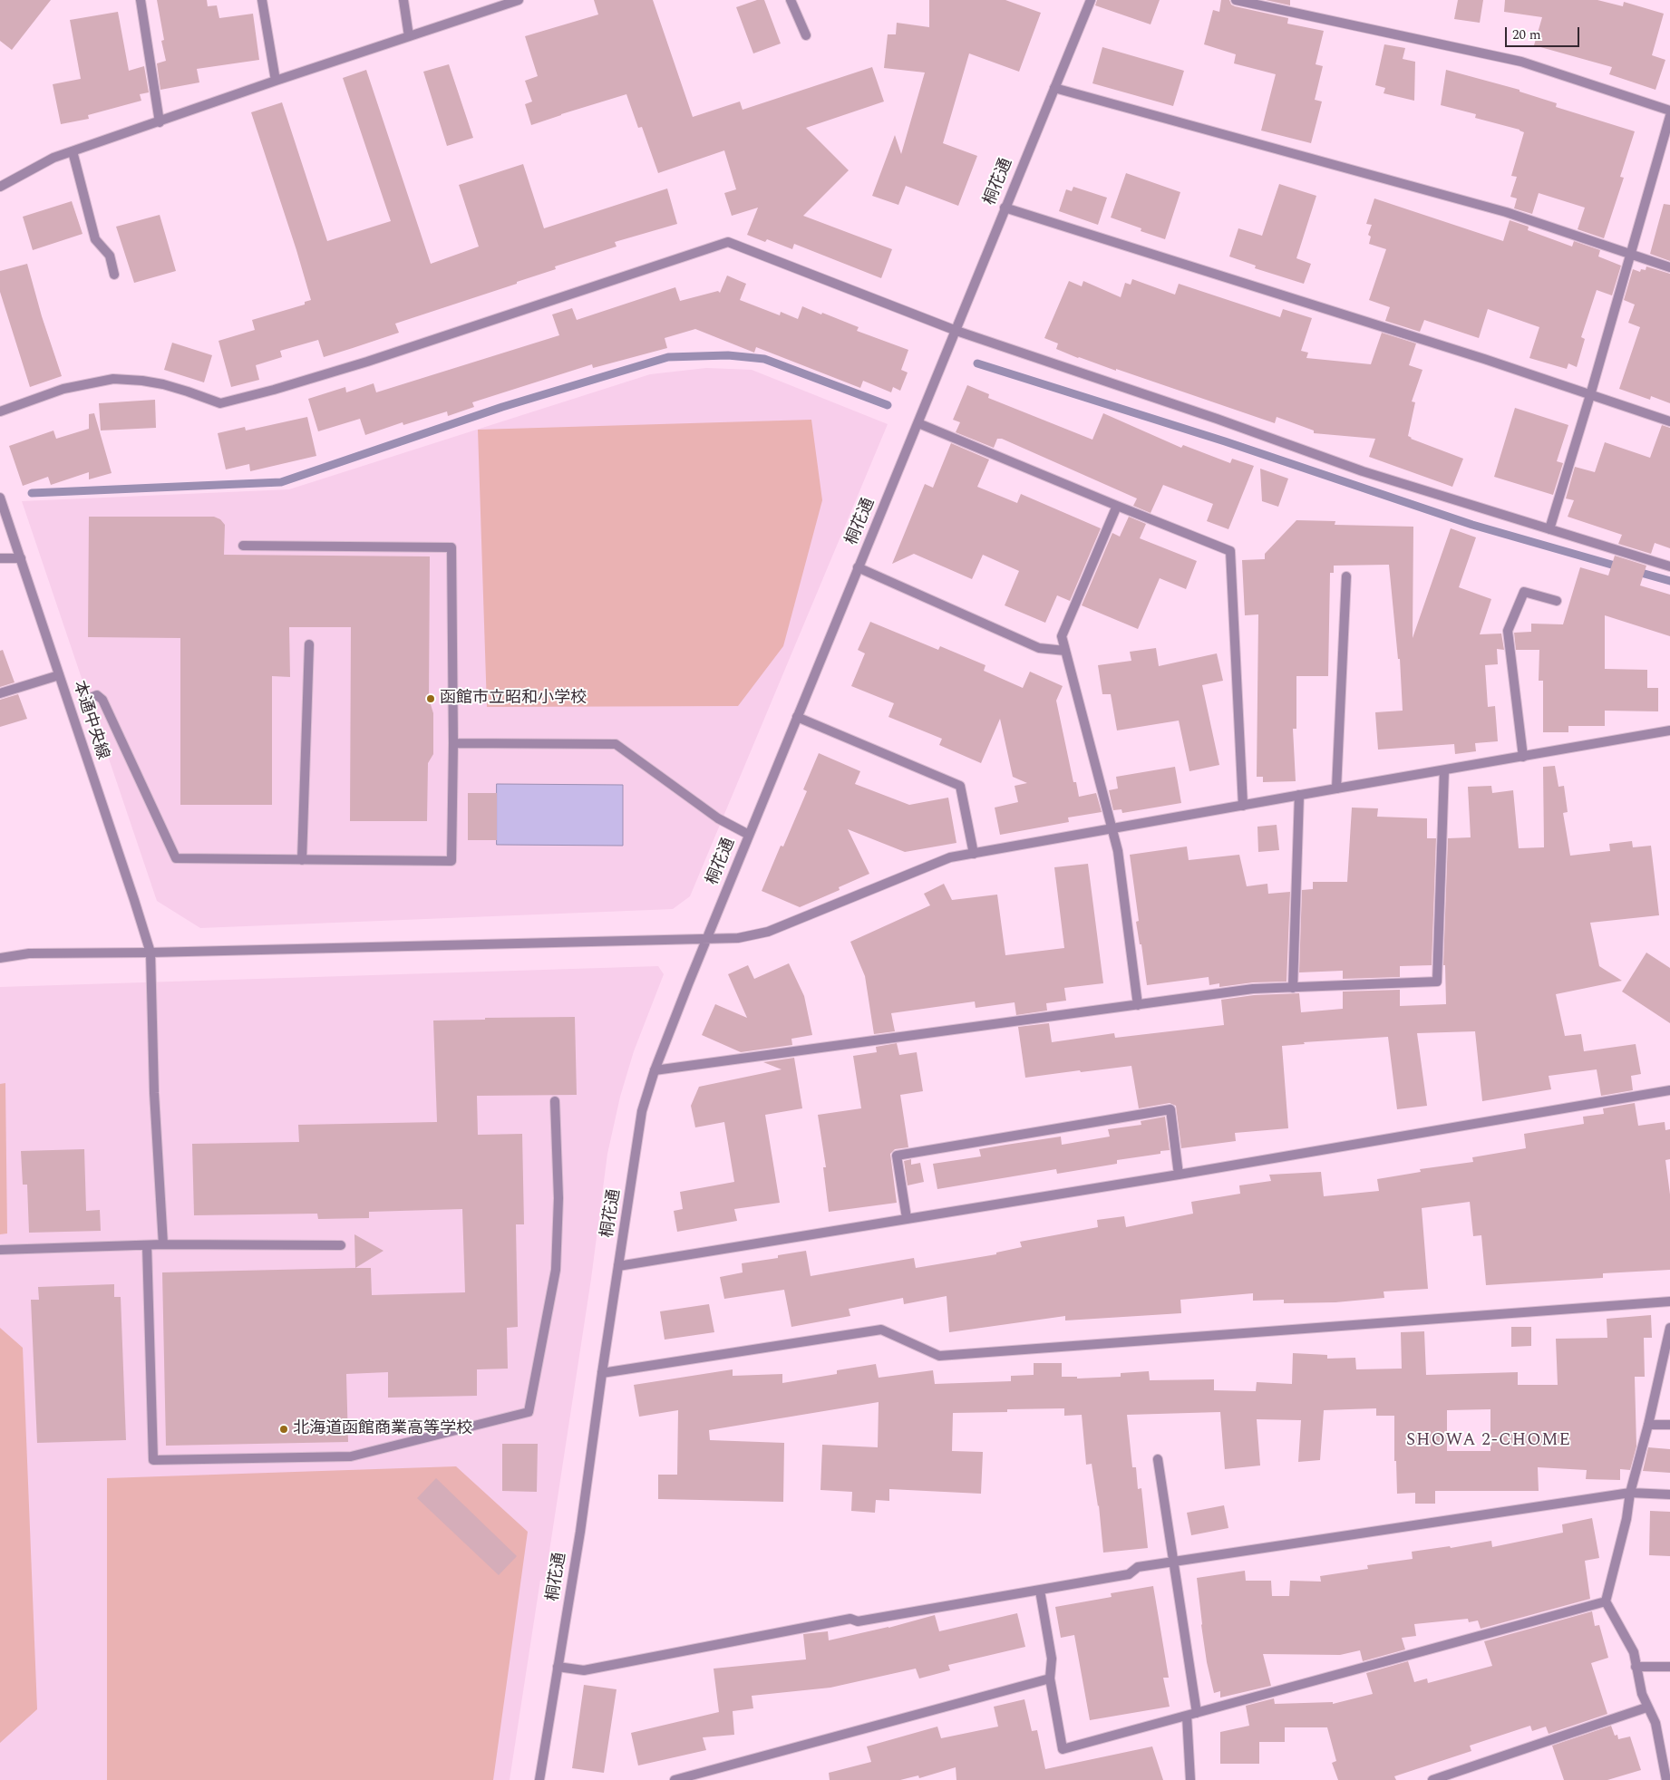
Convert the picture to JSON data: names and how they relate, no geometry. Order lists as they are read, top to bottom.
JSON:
{
  "streets": {
    "street": ["桐花通", "本通中央線"]
  },
  "districts": ["SHOWA 2-CHOME"],
  "places": ["函館市立昭和小学校", "北海道函館商業高等学校"],
  "scale_bar": "20 m"
}
